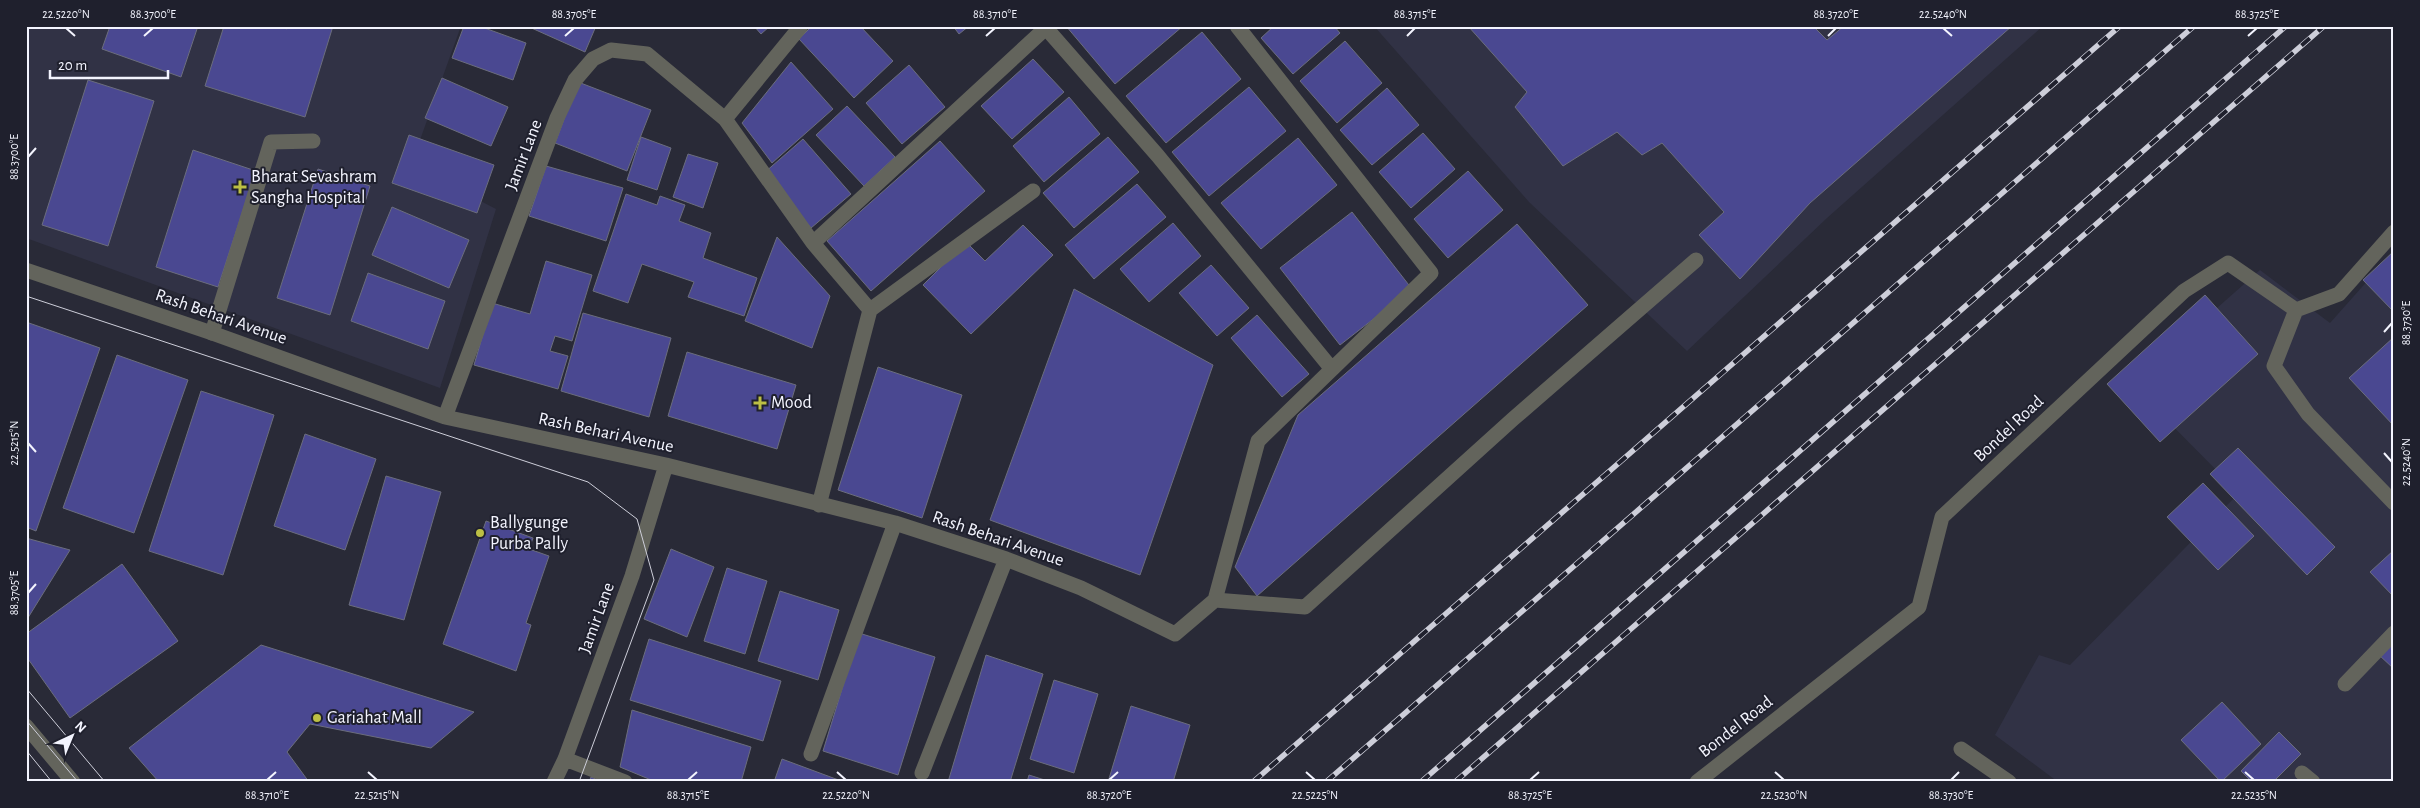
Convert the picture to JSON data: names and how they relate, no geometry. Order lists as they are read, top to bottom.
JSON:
{
  "streets": {
    "street": ["Jamir Lane", "Rash Behari Avenue", "Bondel Road"]
  },
  "crossings": [
    ["Jamir Lane", "Rash Behari Avenue"]
  ],
  "places": {
    "health": ["Bharat Sevashram Sangha Hospital", "Mood"],
    "other": ["Ballygunge Purba Pally", "Gariahat Mall"]
  },
  "scale_bar": "20 m",
  "north": "top right",
  "coordinates": [
    "22.5220°N",
    "88.3700°E",
    "88.3705°E",
    "88.3710°E",
    "88.3715°E",
    "88.3720°E",
    "22.5240°N",
    "88.3725°E",
    "88.3730°E",
    "22.5215°N",
    "22.5225°N",
    "22.5230°N",
    "22.5235°N"
  ]
}
